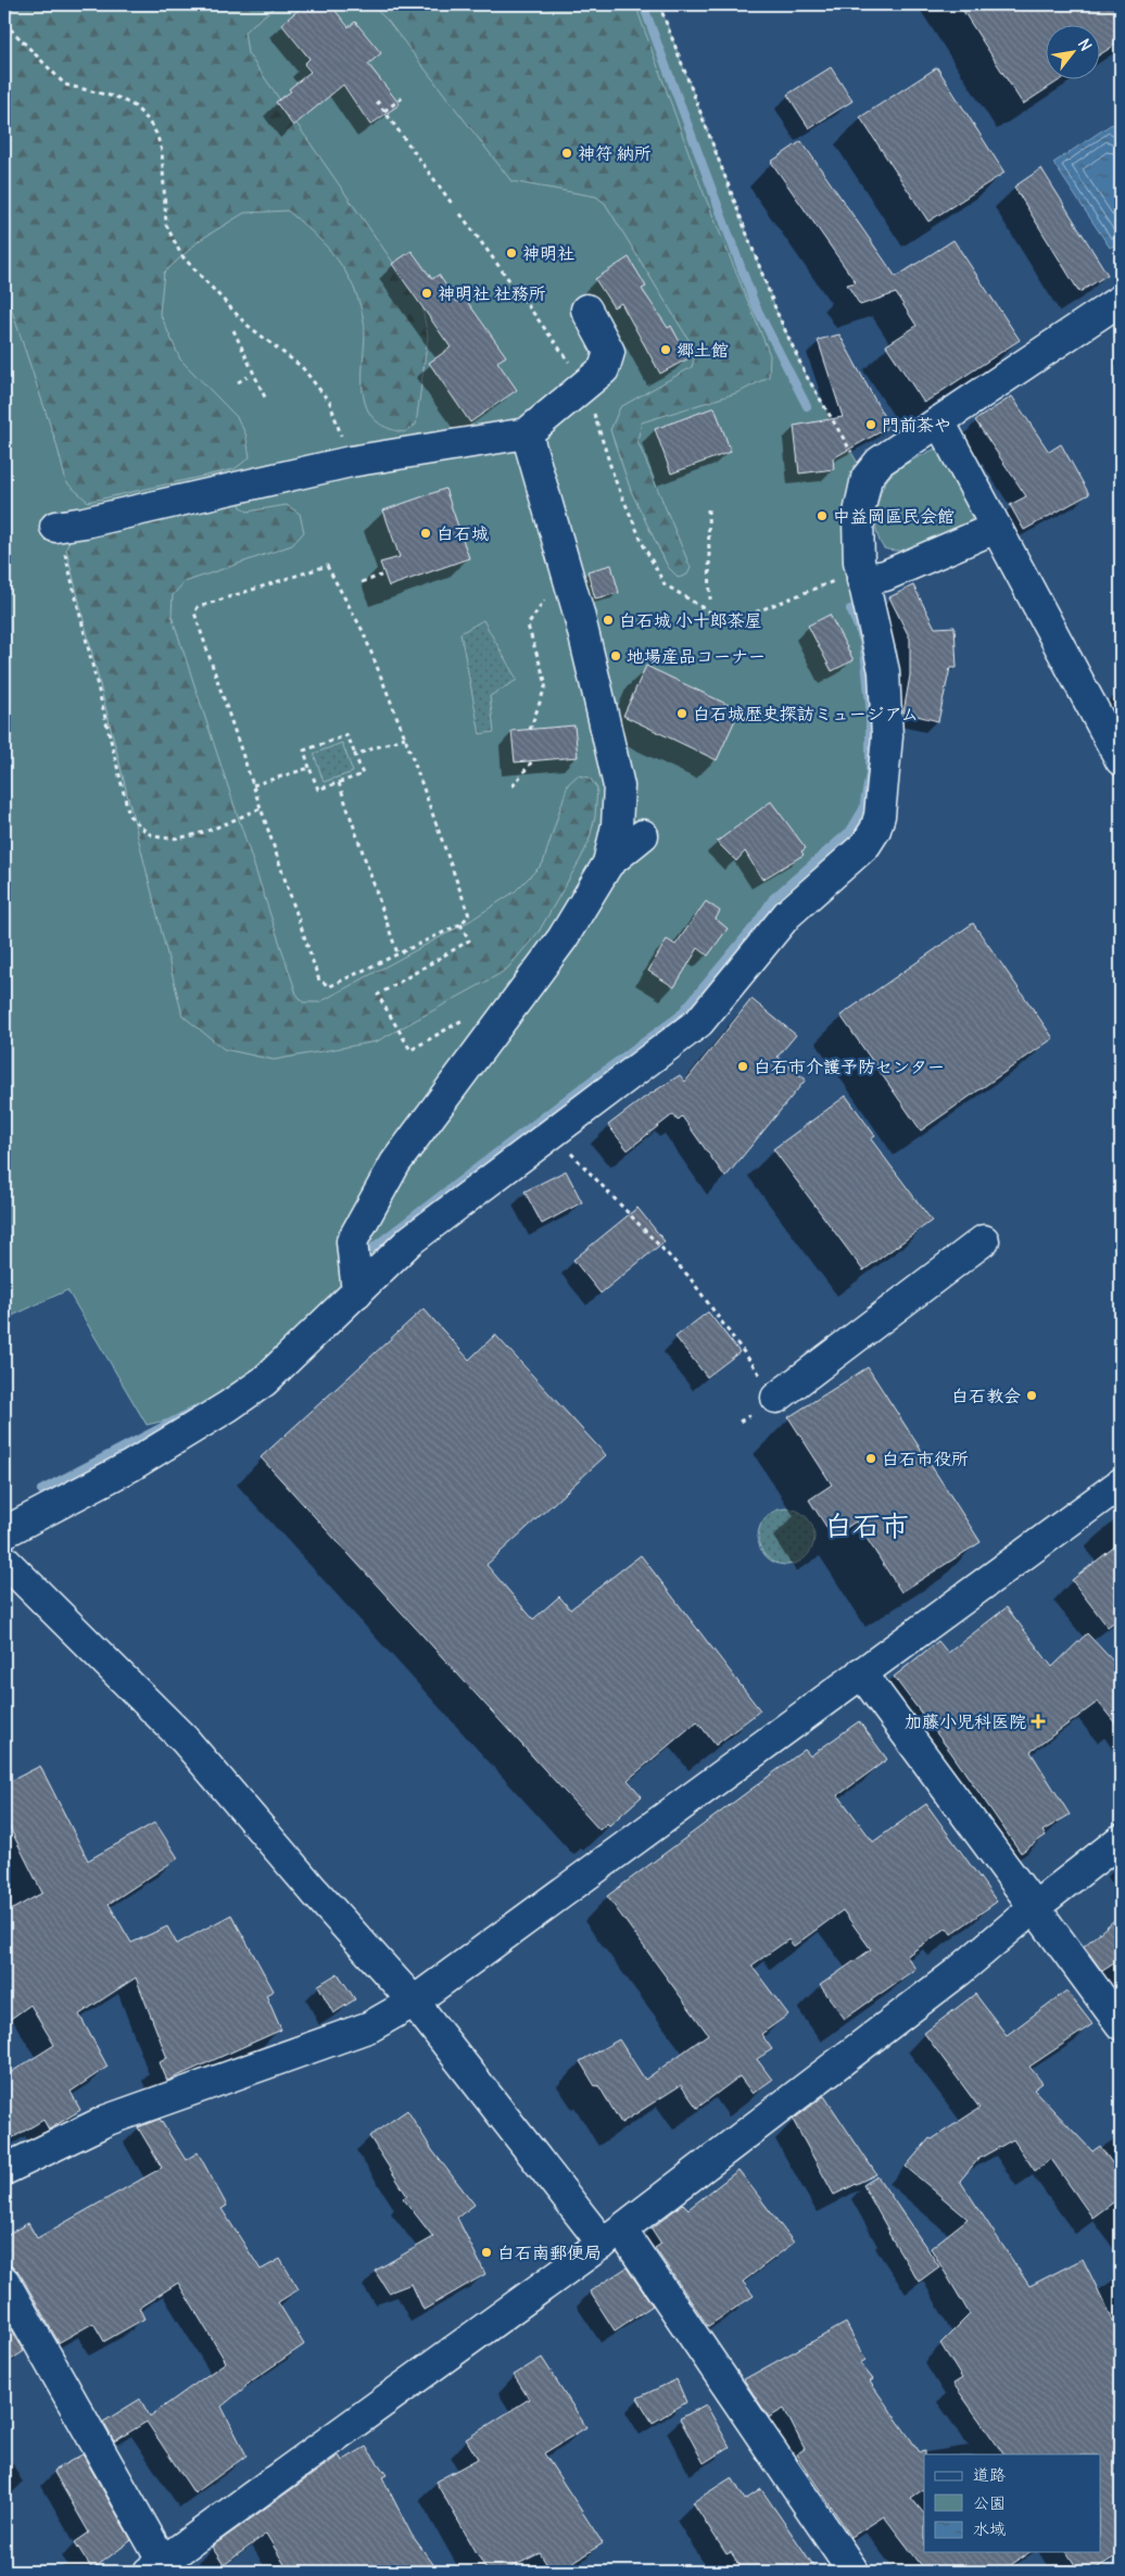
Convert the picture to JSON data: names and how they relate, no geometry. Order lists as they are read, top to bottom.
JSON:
{
  "districts": ["白石市"],
  "places": {
    "other": [
      "神符 納所",
      "神明社",
      "神明社 社務所",
      "郷土館",
      "門前茶や",
      "中益岡區民会館",
      "白石城",
      "白石城 小十郎茶屋",
      "地場産品コーナー",
      "白石城歴史探訪ミュージアム",
      "白石市介護予防センター",
      "白石教会",
      "白石市役所",
      "白石南郵便局"
    ],
    "health": ["加藤小児科医院"]
  },
  "legend": ["道路", "公園", "水域"],
  "north": "top right"
}
